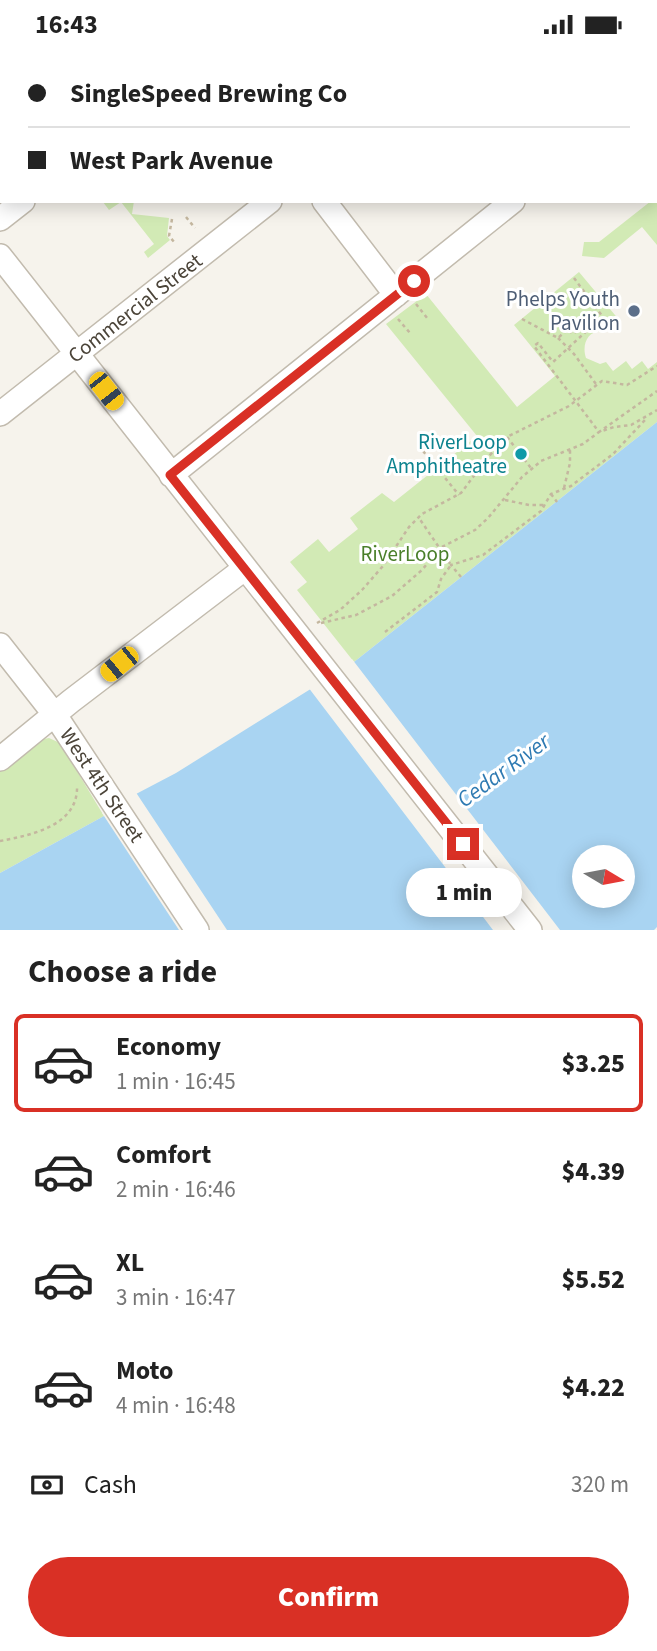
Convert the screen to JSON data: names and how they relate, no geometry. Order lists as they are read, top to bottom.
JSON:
{
  "streets": {
    "street": ["Commercial Street", "West 4th Street"]
  },
  "water": ["Cedar River"],
  "parks": ["RiverLoop"],
  "places": ["Phelps Youth Pavilion", "RiverLoop Amphitheatre"],
  "north": "right",
  "page": {
    "status": "16:43",
    "banner": ["SingleSpeed Brewing Co", "West Park Avenue"],
    "bubble": "1 min",
    "heading": "Choose a ride",
    "list": [
      {
        "name": "Economy",
        "note": "1 min · 16:45",
        "value": "$3.25"
      },
      {
        "name": "Comfort",
        "note": "2 min · 16:46",
        "value": "$4.39"
      },
      {
        "name": "XL",
        "note": "3 min · 16:47",
        "value": "$5.52"
      },
      {
        "name": "Moto",
        "note": "4 min · 16:48",
        "value": "$4.22"
      }
    ],
    "pay": ["Cash", "320 m"],
    "buttons": "Confirm"
  }
}
